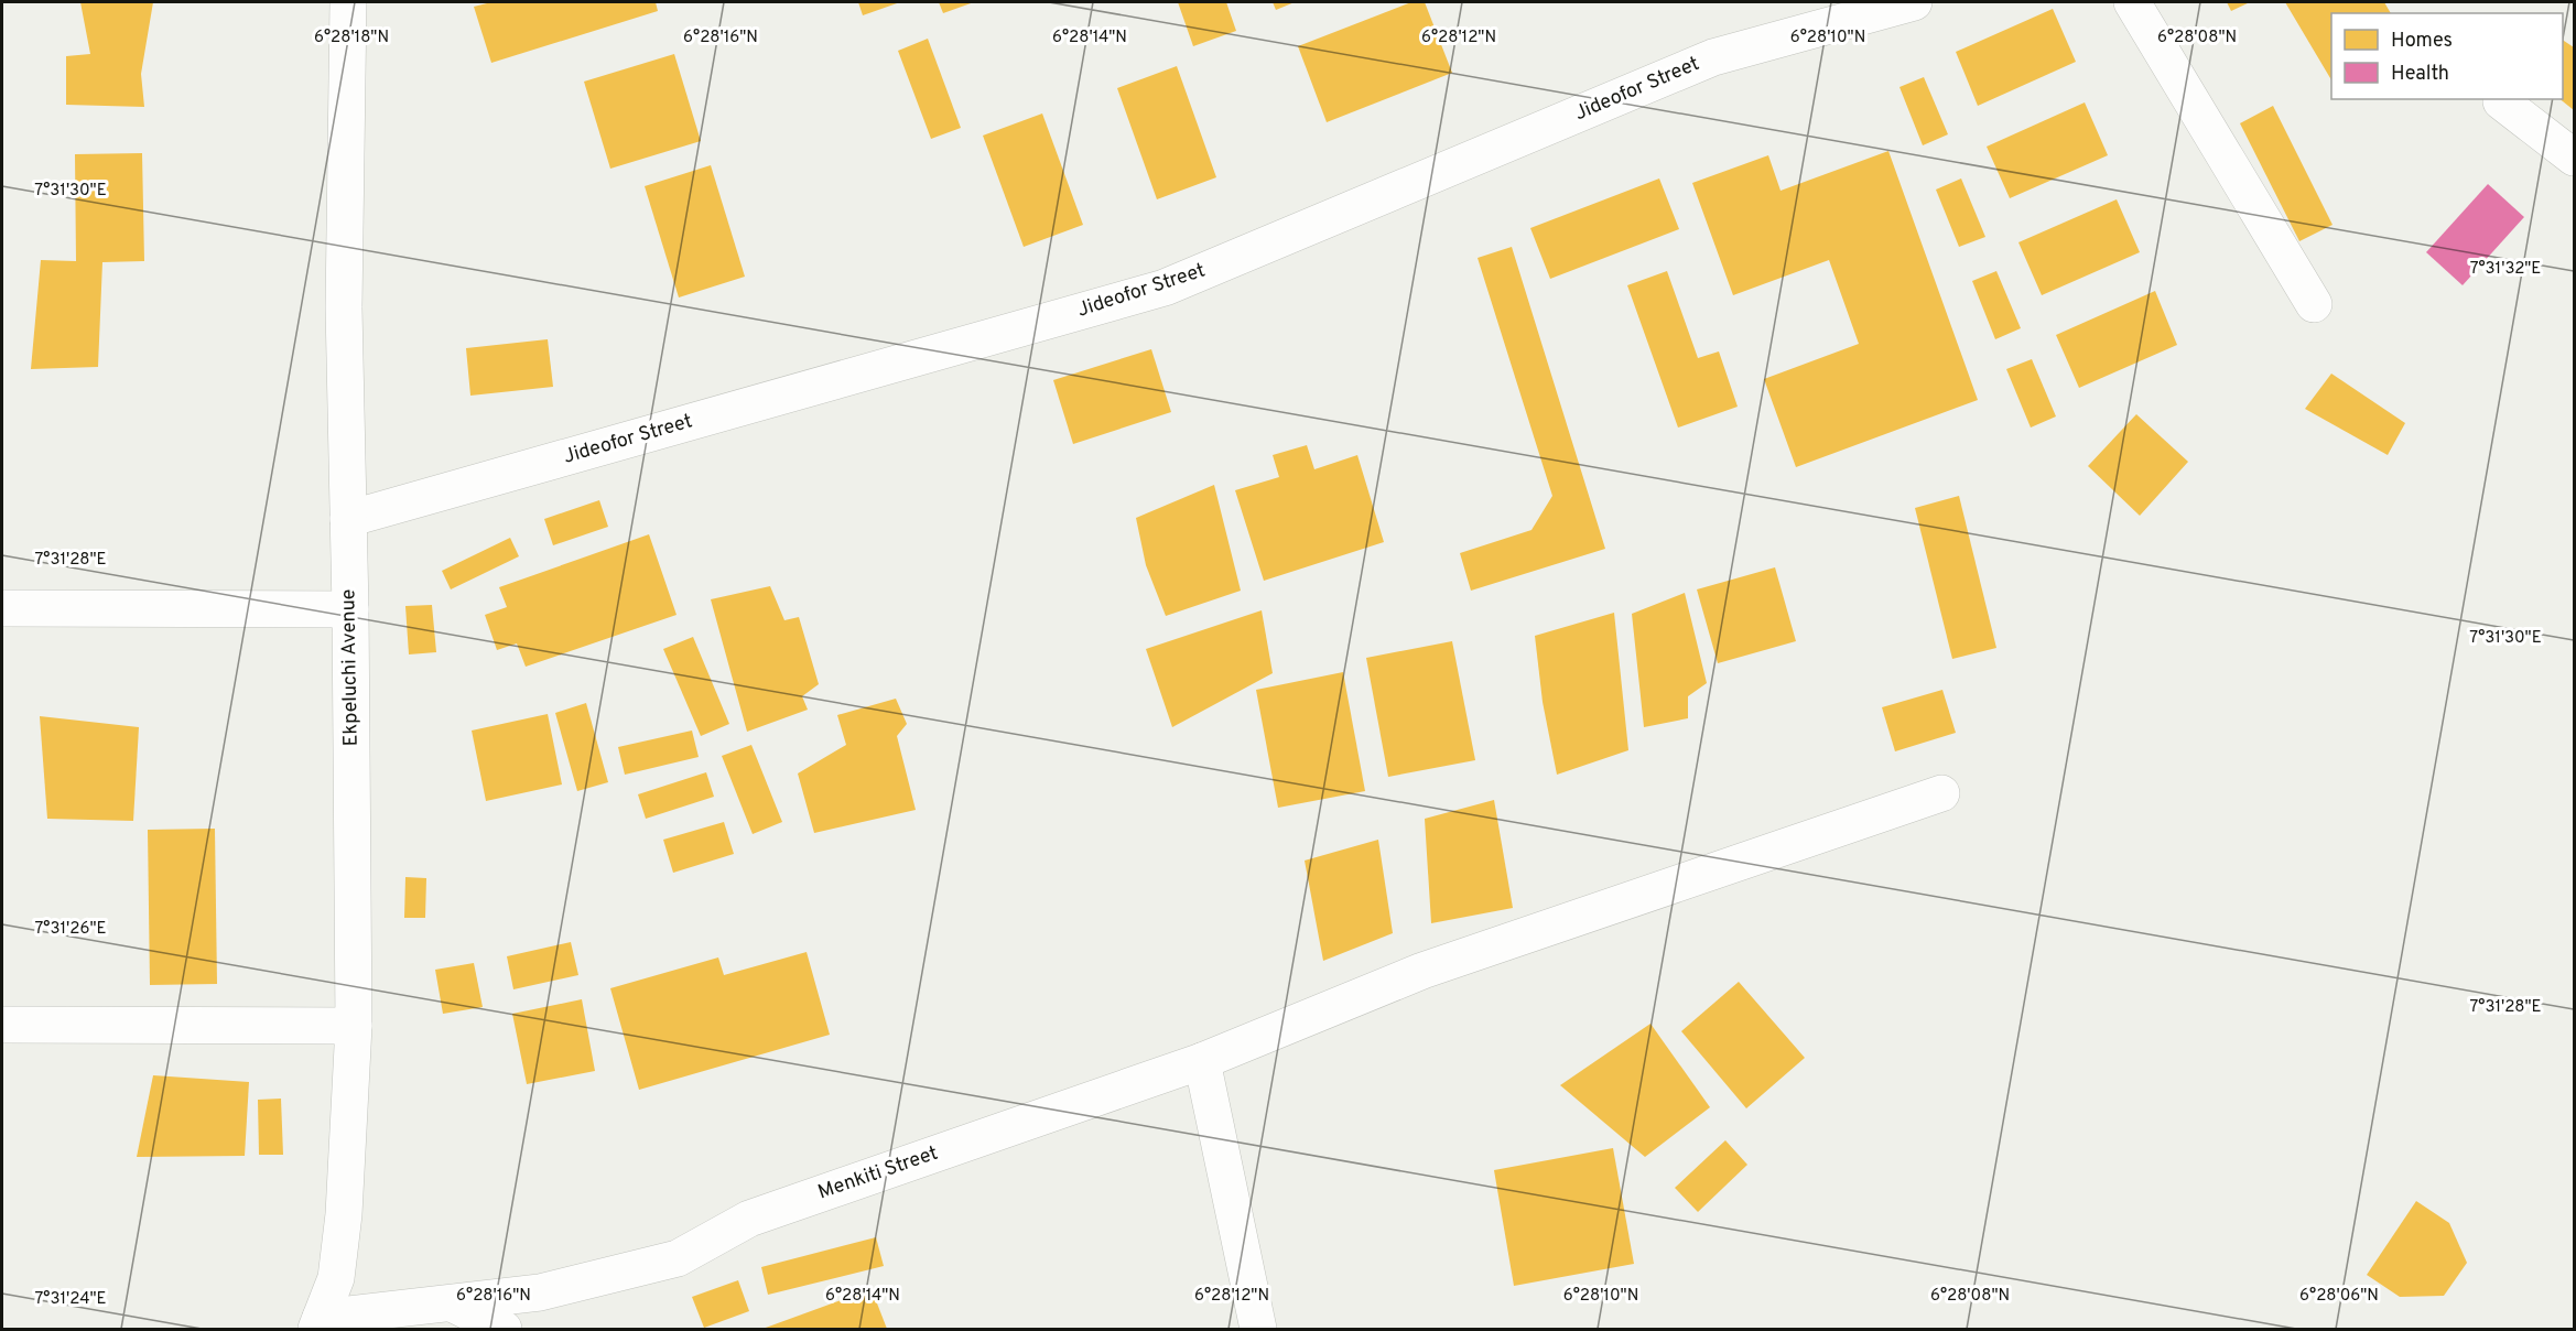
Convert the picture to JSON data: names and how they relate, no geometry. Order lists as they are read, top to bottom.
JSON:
{
  "streets": {
    "street": ["Jideofor Street", "Ekpeluchi Avenue", "Menkiti Street"]
  },
  "crossings": [
    ["Jideofor Street", "Ekpeluchi Avenue"],
    ["Ekpeluchi Avenue", "Menkiti Street"]
  ],
  "legend": ["Homes", "Health"],
  "coordinates": [
    "6°28'18\"N",
    "6°28'16\"N",
    "6°28'14\"N",
    "6°28'12\"N",
    "6°28'10\"N",
    "6°28'08\"N",
    "7°31'30\"E",
    "7°31'32\"E",
    "7°31'28\"E",
    "7°31'26\"E",
    "6°28'06\"N",
    "7°31'24\"E"
  ]
}
